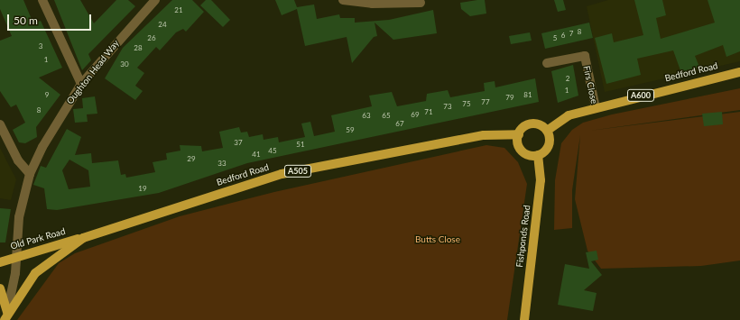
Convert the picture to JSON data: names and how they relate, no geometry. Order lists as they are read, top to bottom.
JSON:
{
  "streets": {
    "main road": [
      "Bedford Road",
      "A600",
      "A505",
      "Fishponds Road",
      "Old Park Road"
    ],
    "street": ["Oughton Head Way", "Firs Close"]
  },
  "crossings": [
    ["Oughton Head Way", "Old Park Road"],
    ["Bedford Road", "Firs Close"],
    ["Bedford Road", "Fishponds Road"],
    ["Bedford Road", "Old Park Road"]
  ],
  "parks": ["Butts Close"],
  "house_numbers": [
    "21",
    "24",
    "8",
    "7",
    "6",
    "26",
    "5",
    "3",
    "28",
    "1",
    "30",
    "2",
    "1",
    "9",
    "81",
    "79",
    "77",
    "75",
    "73",
    "8",
    "71",
    "69",
    "63",
    "65",
    "67",
    "59",
    "37",
    "51",
    "45",
    "41",
    "29",
    "33",
    "19"
  ],
  "scale_bar": "50 m"
}
